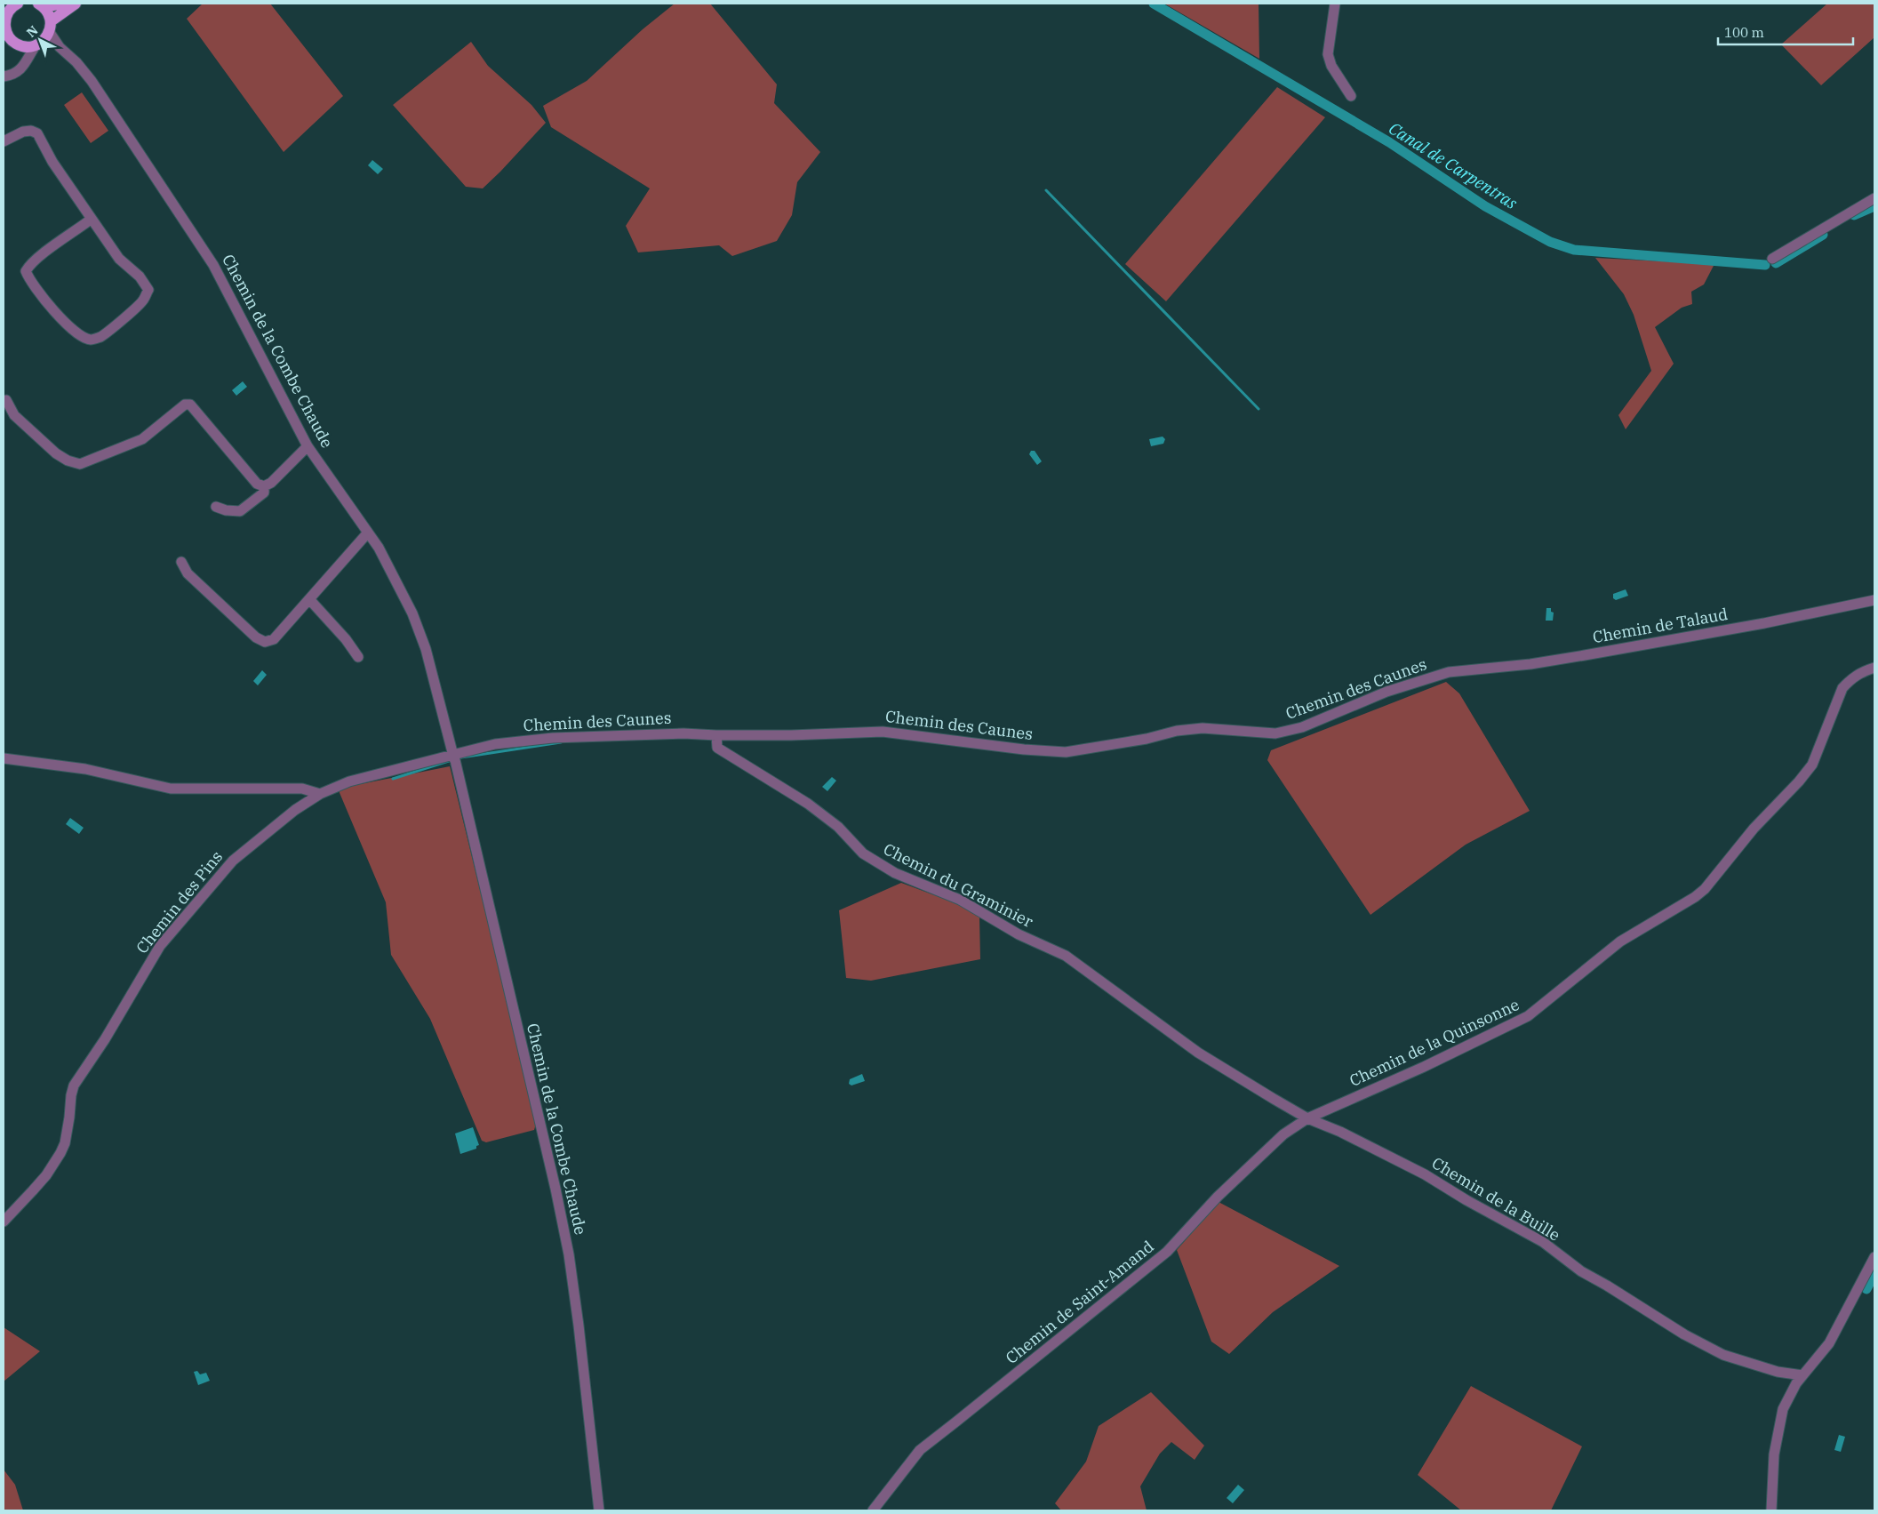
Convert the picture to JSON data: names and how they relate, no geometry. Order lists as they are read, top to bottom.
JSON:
{
  "streets": {
    "street": [
      "Chemin de la Combe Chaude",
      "Chemin de Talaud",
      "Chemin des Caunes",
      "Chemin du Graminier",
      "Chemin des Pins",
      "Chemin de la Quinsonne",
      "Chemin de la Buille",
      "Chemin de Saint-Amand"
    ]
  },
  "crossings": [
    ["Chemin de la Combe Chaude", "Chemin des Caunes"],
    ["Chemin de la Combe Chaude", "Chemin des Pins"],
    ["Chemin de Talaud", "Chemin des Caunes"],
    ["Chemin des Caunes", "Chemin du Graminier"],
    ["Chemin des Caunes", "Chemin des Pins"],
    ["Chemin du Graminier", "Chemin de la Buille"],
    ["Chemin de la Quinsonne", "Chemin de la Buille"],
    ["Chemin de la Quinsonne", "Chemin de Saint-Amand"],
    ["Chemin de la Buille", "Chemin de Saint-Amand"]
  ],
  "water": ["Canal de Carpentras"],
  "scale_bar": "100 m",
  "north": "top left"
}
